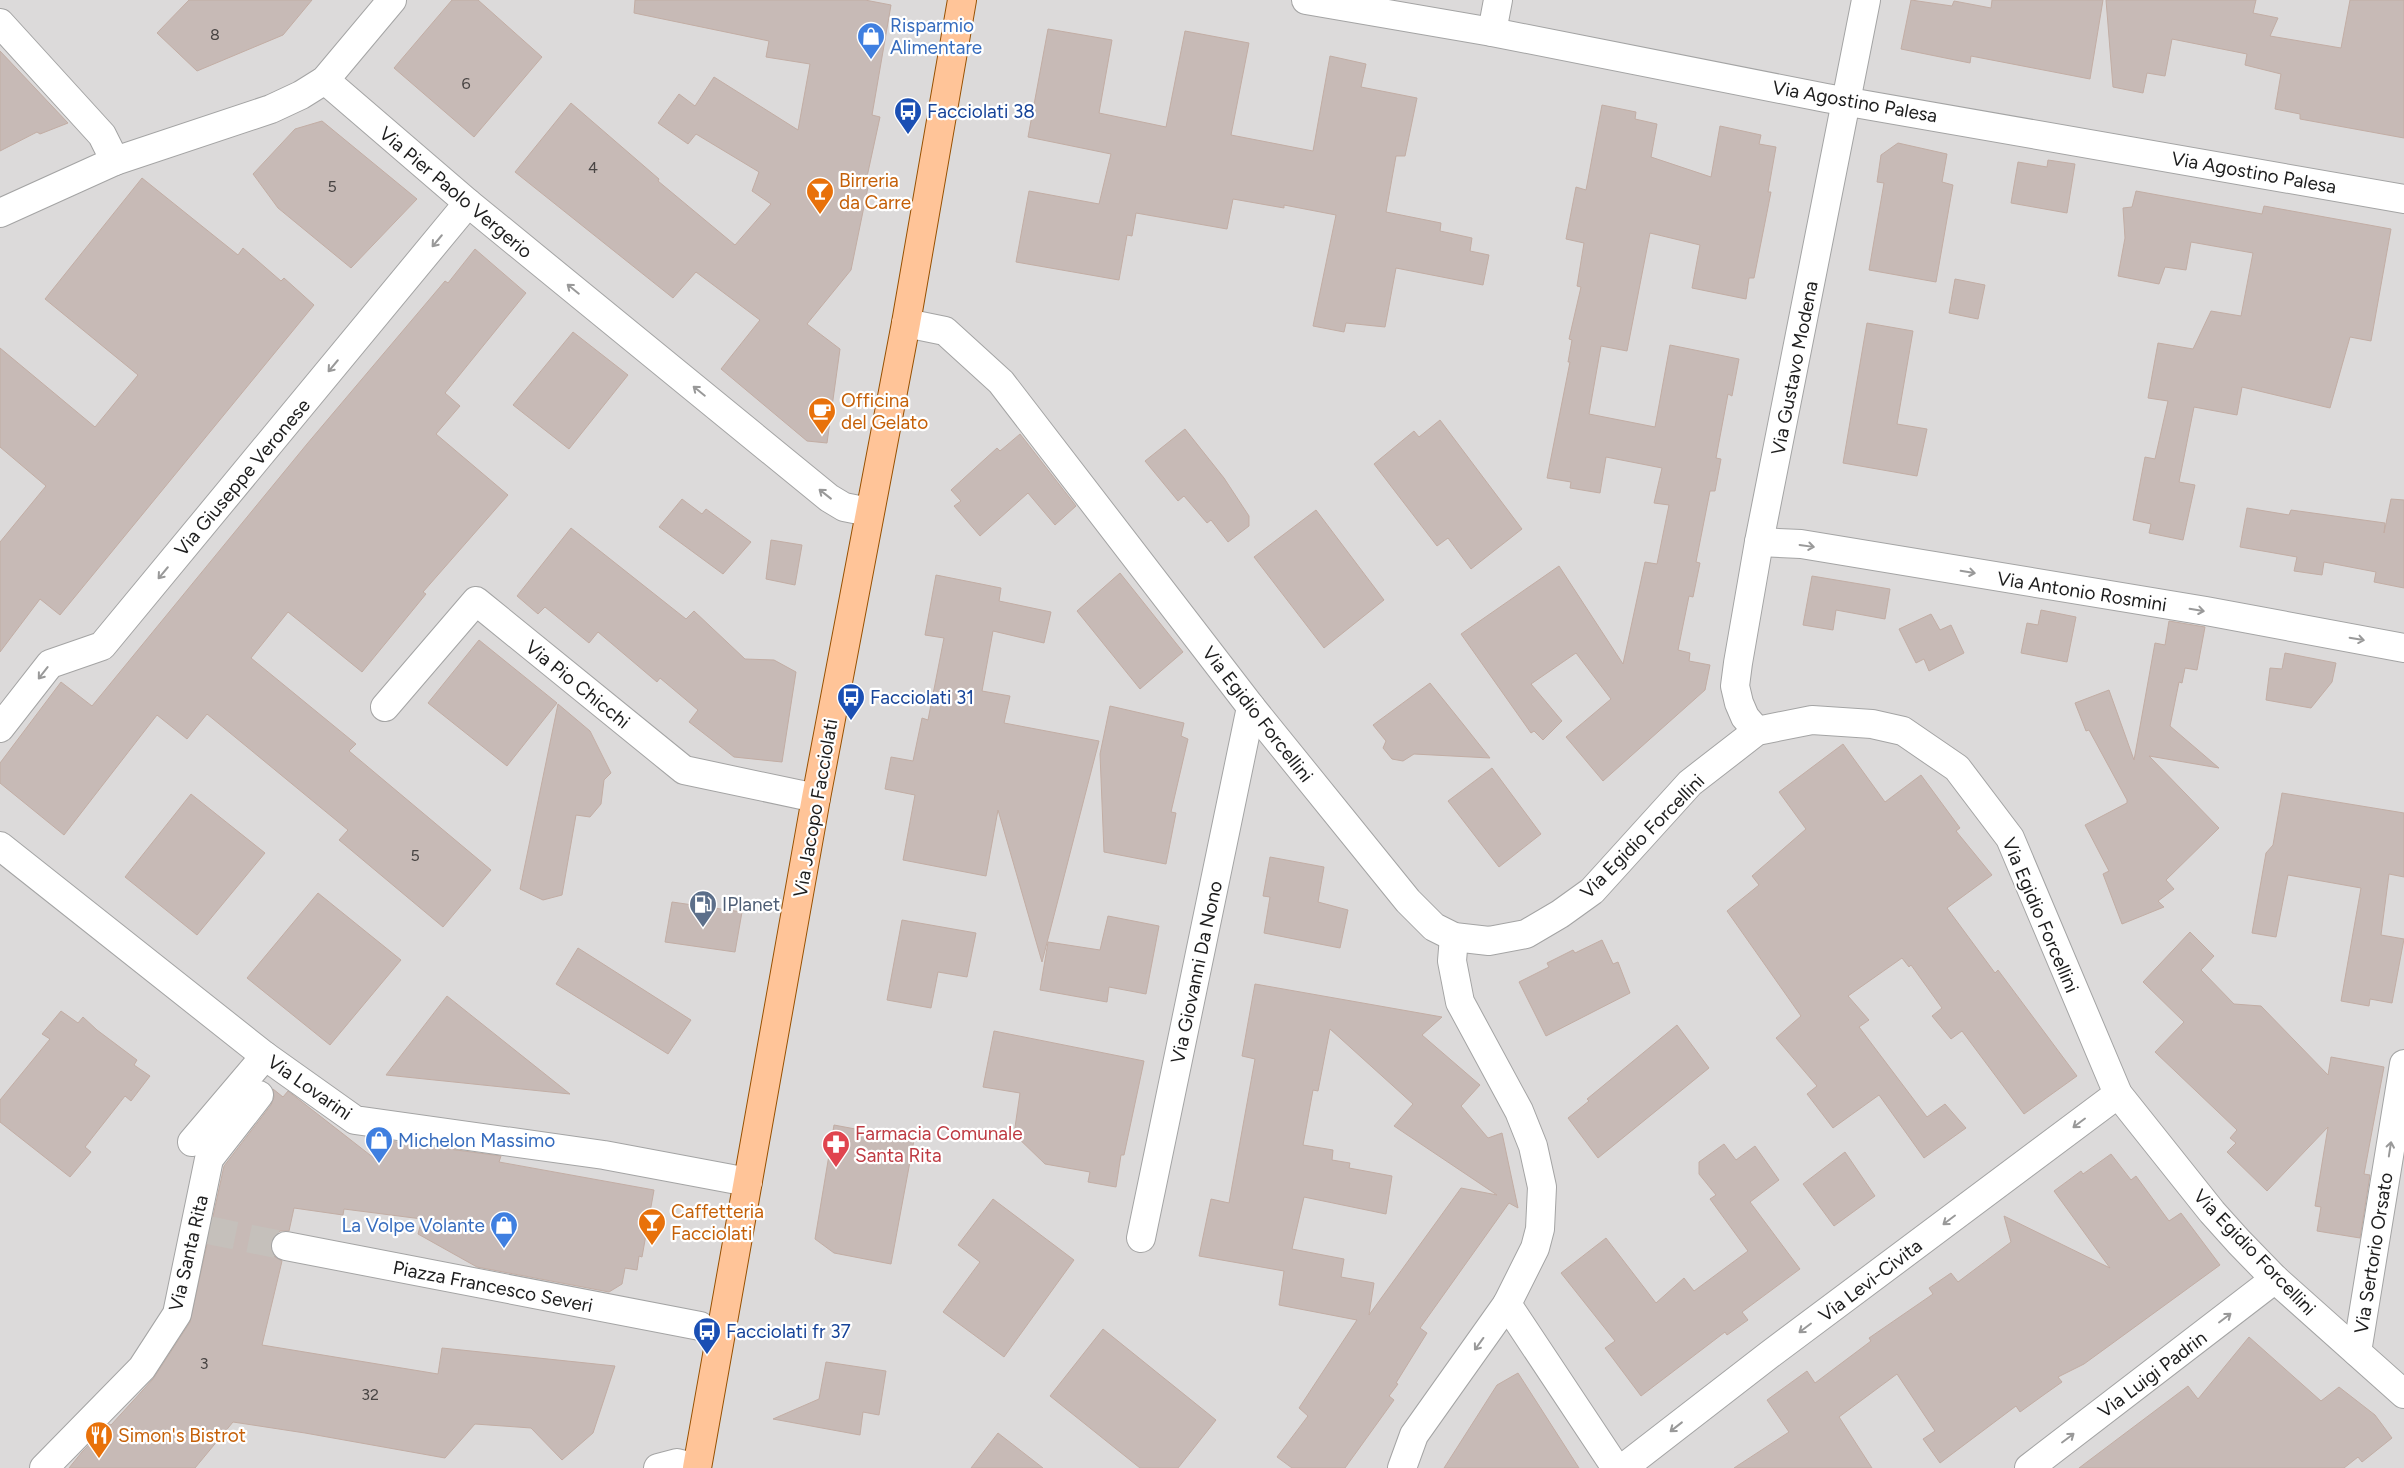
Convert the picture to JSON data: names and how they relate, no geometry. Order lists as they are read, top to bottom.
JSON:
{
  "streets": {
    "main road": ["Via Jacopo Facciolati"],
    "street": [
      "Via Agostino Palesa",
      "Via Pier Paolo Vergerio",
      "Via Gustavo Modena",
      "Via Giuseppe Veronese",
      "Via Antonio Rosmini",
      "Via Pio Chicchi",
      "Via Egidio Forcellini",
      "Via Giovanni Da Nono",
      "Via Lovarini",
      "Via Santa Rita",
      "Via Sertorio Orsato",
      "Via Levi-Civita",
      "Piazza Francesco Severi",
      "Via Luigi Padrin"
    ]
  },
  "crossings": [
    ["Via Agostino Palesa", "Via Gustavo Modena"],
    ["Via Pier Paolo Vergerio", "Via Giuseppe Veronese"],
    ["Via Pier Paolo Vergerio", "Via Jacopo Facciolati"],
    ["Via Gustavo Modena", "Via Antonio Rosmini"],
    ["Via Gustavo Modena", "Via Egidio Forcellini"],
    ["Via Pio Chicchi", "Via Jacopo Facciolati"],
    ["Via Egidio Forcellini", "Via Jacopo Facciolati"],
    ["Via Egidio Forcellini", "Via Giovanni Da Nono"],
    ["Via Egidio Forcellini", "Via Sertorio Orsato"],
    ["Via Egidio Forcellini", "Via Levi-Civita"],
    ["Via Egidio Forcellini", "Via Luigi Padrin"],
    ["Via Jacopo Facciolati", "Via Lovarini"],
    ["Via Lovarini", "Via Santa Rita"]
  ],
  "one_way": [
    "Via Pier Paolo Vergerio",
    "Via Giuseppe Veronese",
    "Via Antonio Rosmini",
    "Via Sertorio Orsato",
    "Via Levi-Civita",
    "Via Luigi Padrin"
  ],
  "places": {
    "shop": ["Risparmio Alimentare", "Michelon Massimo", "La Volpe Volante"],
    "bus stop": ["Facciolati 38", "Facciolati 31", "Facciolati fr 37"],
    "bar": ["Birreria da Carre", "Caffetteria Facciolati"],
    "cafe": ["Officina del Gelato"],
    "fuel station": ["IPlanet"],
    "pharmacy": ["Farmacia Comunale Santa Rita"],
    "restaurant": ["Simon's Bistrot"]
  },
  "house_numbers": [
    "8",
    "6",
    "4",
    "5",
    "5",
    "3",
    "32"
  ]
}
